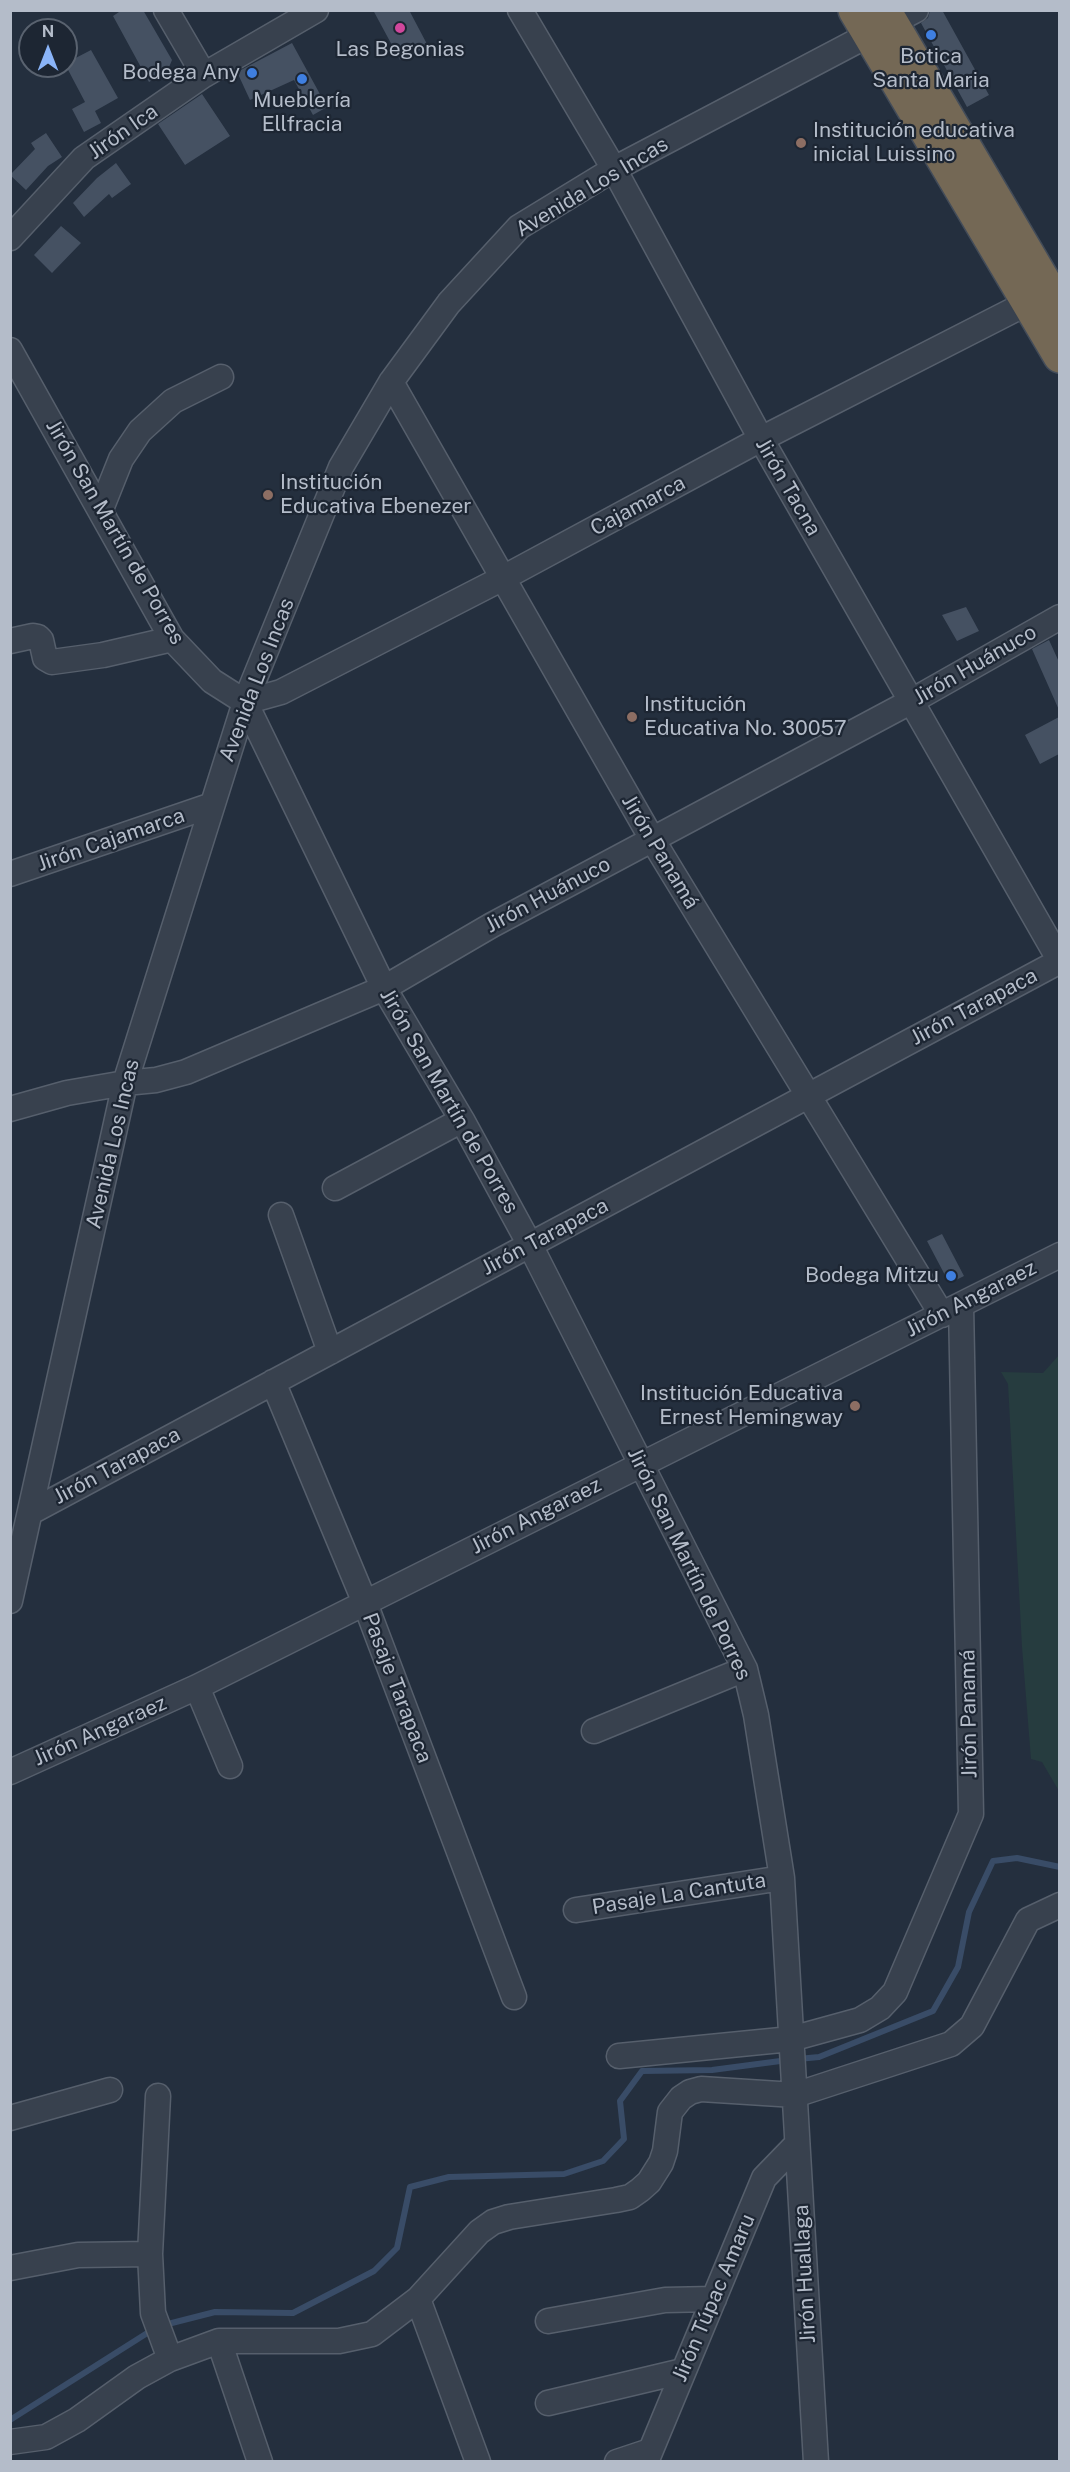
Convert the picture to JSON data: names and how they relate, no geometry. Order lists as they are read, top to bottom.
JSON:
{
  "streets": {
    "street": [
      "Jirón Ica",
      "Avenida Los Incas",
      "Jirón Tacna",
      "Cajamarca",
      "Jirón San Martín de Porres",
      "Jirón Huánuco",
      "Jirón Cajamarca",
      "Jirón Panamá",
      "Jirón Tarapaca",
      "Jirón Angaraez",
      "Pasaje Tarapaca",
      "Pasaje La Cantuta",
      "Jirón Huallaga",
      "Jirón Túpac Amaru"
    ]
  },
  "crossings": [
    ["Avenida Los Incas", "Jirón Tacna"],
    ["Avenida Los Incas", "Cajamarca"],
    ["Avenida Los Incas", "Jirón San Martín de Porres"],
    ["Avenida Los Incas", "Jirón Huánuco"],
    ["Avenida Los Incas", "Jirón Cajamarca"],
    ["Avenida Los Incas", "Jirón Panamá"],
    ["Avenida Los Incas", "Jirón Tarapaca"],
    ["Jirón Tacna", "Cajamarca"],
    ["Jirón Tacna", "Jirón Huánuco"],
    ["Jirón Tacna", "Jirón Tarapaca"],
    ["Cajamarca", "Jirón San Martín de Porres"],
    ["Cajamarca", "Jirón Panamá"],
    ["Jirón San Martín de Porres", "Jirón Huánuco"],
    ["Jirón San Martín de Porres", "Jirón Panamá"],
    ["Jirón San Martín de Porres", "Jirón Tarapaca"],
    ["Jirón San Martín de Porres", "Jirón Angaraez"],
    ["Jirón San Martín de Porres", "Pasaje La Cantuta"],
    ["Jirón San Martín de Porres", "Jirón Huallaga"],
    ["Jirón Huánuco", "Jirón Panamá"],
    ["Jirón Panamá", "Jirón Tarapaca"],
    ["Jirón Panamá", "Jirón Angaraez"],
    ["Jirón Tarapaca", "Pasaje Tarapaca"],
    ["Jirón Angaraez", "Pasaje Tarapaca"],
    ["Jirón Huallaga", "Jirón Túpac Amaru"]
  ],
  "places": [
    "Las Begonias",
    "Botica Santa Maria",
    "Bodega Any",
    "Mueblería Ellfracia",
    "Institución educativa inicial Luissino",
    "Institución Educativa Ebenezer",
    "Institución Educativa No. 30057",
    "Bodega Mitzu",
    "Institución Educativa Ernest Hemingway"
  ],
  "north": "top"
}
